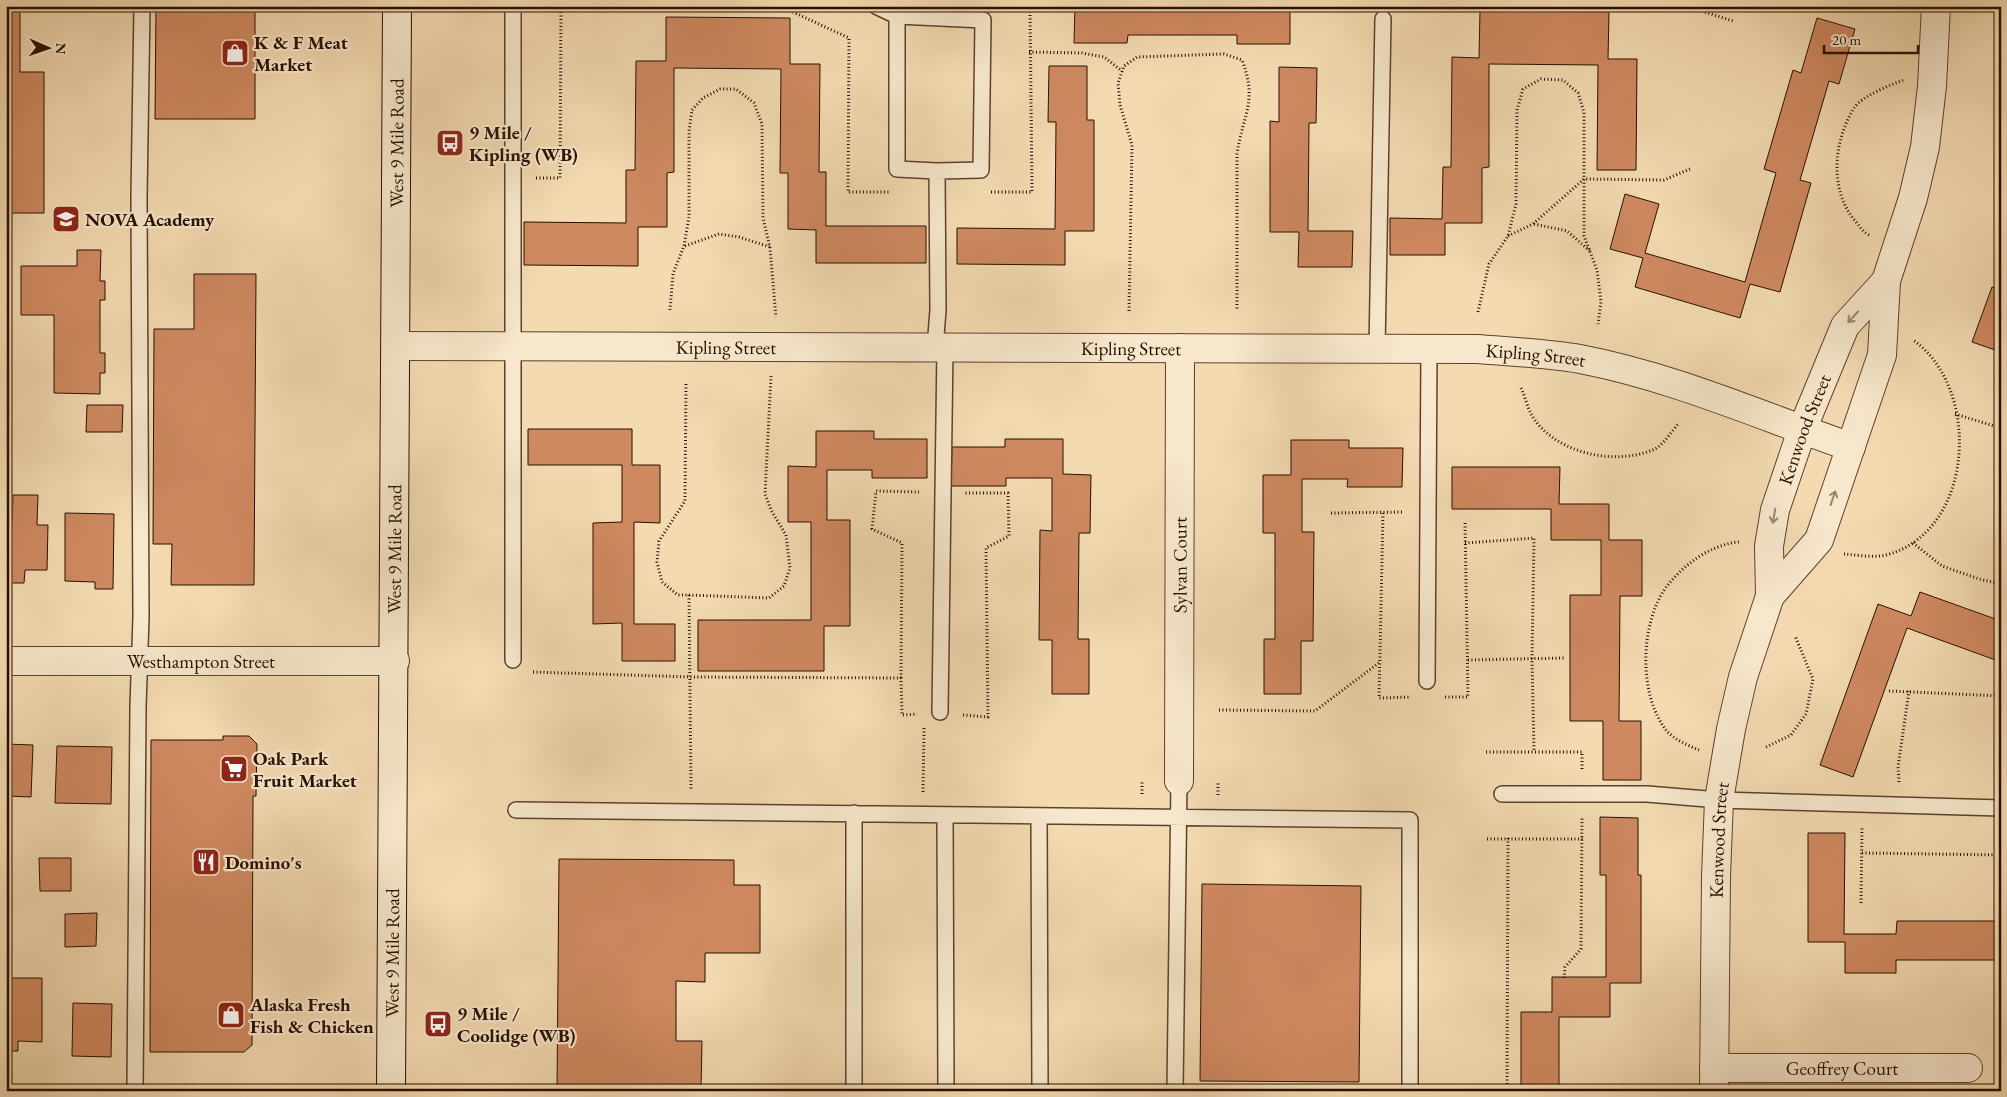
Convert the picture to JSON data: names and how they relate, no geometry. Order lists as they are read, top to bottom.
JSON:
{
  "streets": {
    "street": [
      "West 9 Mile Road",
      "Kipling Street",
      "Kenwood Street",
      "Sylvan Court",
      "Westhampton Street",
      "Geoffrey Court"
    ]
  },
  "crossings": [
    ["West 9 Mile Road", "Kipling Street"],
    ["West 9 Mile Road", "Westhampton Street"],
    ["Kipling Street", "Kenwood Street"],
    ["Kipling Street", "Sylvan Court"],
    ["Kenwood Street", "Geoffrey Court"]
  ],
  "places": {
    "shop": ["K & F Meat Market", "Alaska Fresh Fish & Chicken"],
    "bus stop": ["9 Mile / Kipling (WB)", "9 Mile / Coolidge (WB)"],
    "school or university": ["NOVA Academy"],
    "supermarket": ["Oak Park Fruit Market"],
    "restaurant": ["Domino's"]
  },
  "scale_bar": "20 m",
  "north": "right"
}
